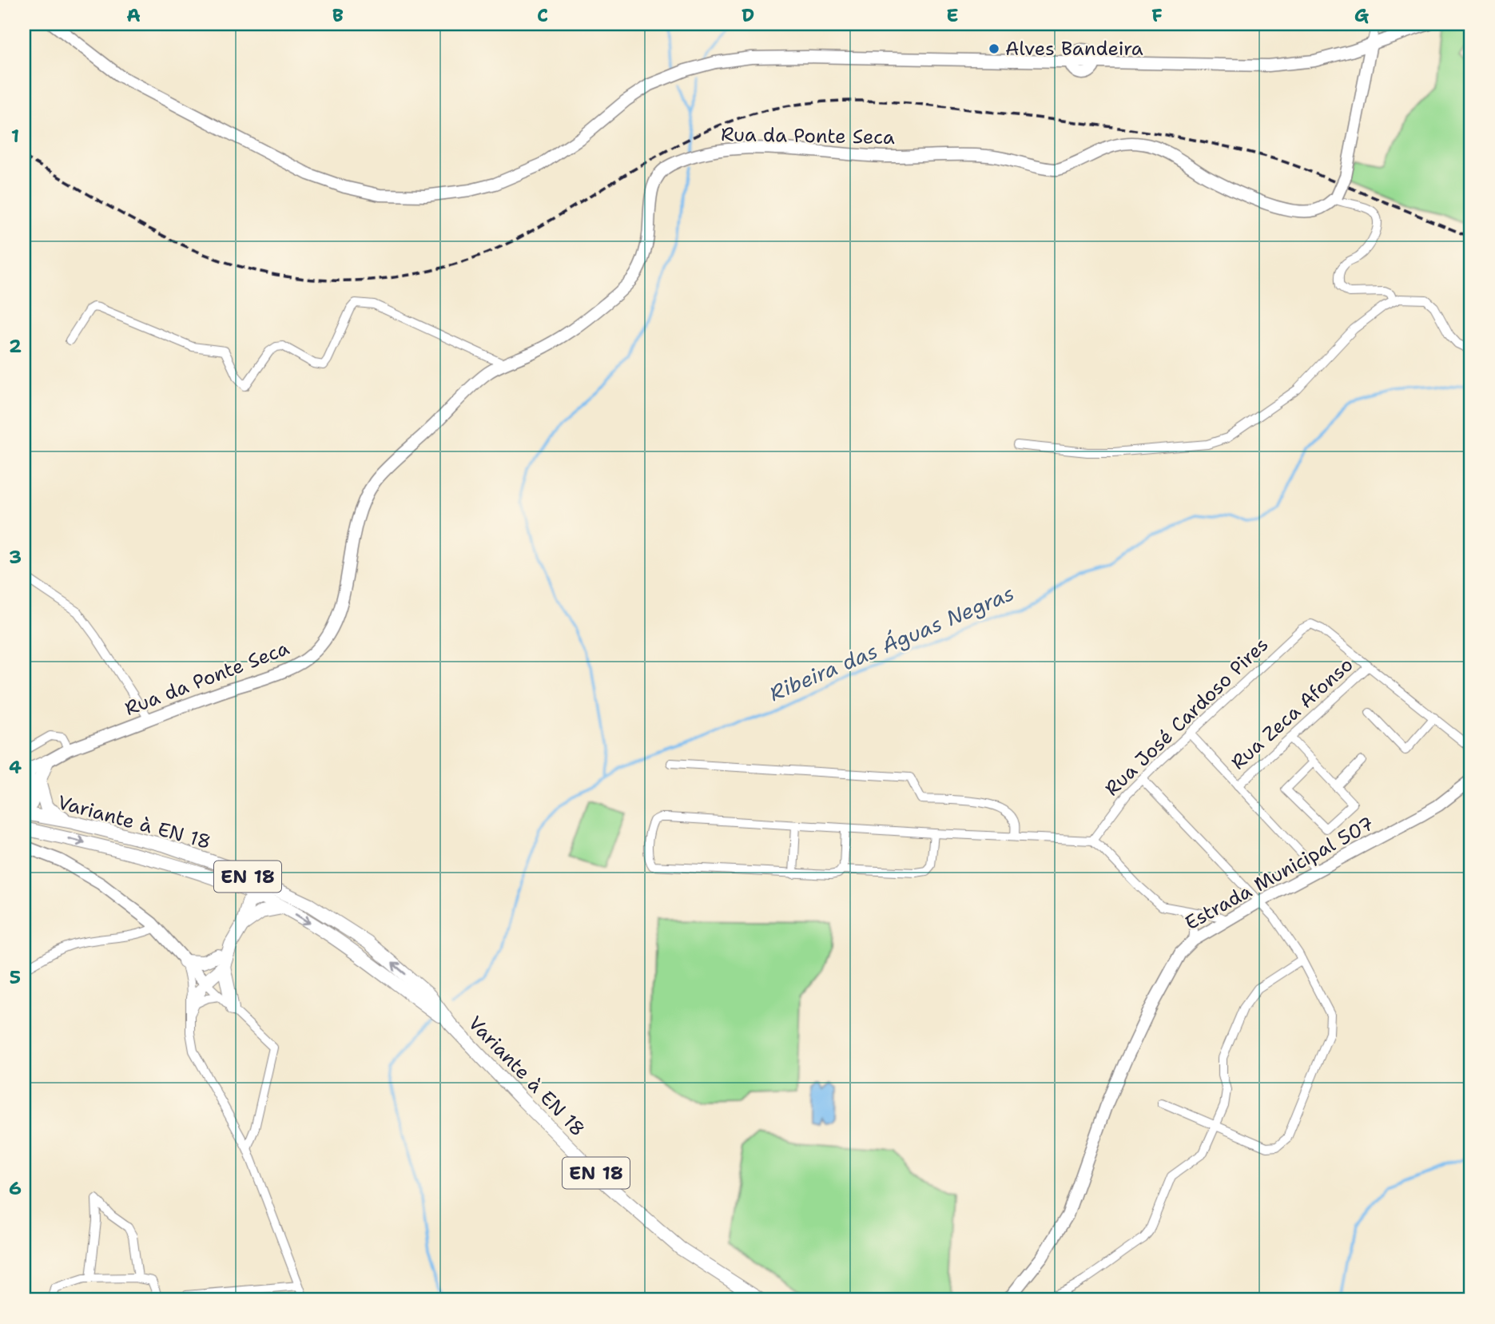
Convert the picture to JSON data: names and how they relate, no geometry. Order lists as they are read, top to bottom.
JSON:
{
  "streets": {
    "main road": ["Variante à EN 18", "EN 18"],
    "street": [
      "Rua da Ponte Seca",
      "Rua Zeca Afonso",
      "Rua José Cardoso Pires",
      "Estrada Municipal 507"
    ]
  },
  "crossings": [
    ["Rua Zeca Afonso", "Rua José Cardoso Pires"]
  ],
  "water": ["Ribeira das Águas Negras"],
  "places": ["Alves Bandeira"],
  "grid": {
    "columns": [
      "A",
      "B",
      "C",
      "D",
      "E",
      "F",
      "G"
    ],
    "rows": [
      "1",
      "2",
      "3",
      "4",
      "5",
      "6"
    ]
  }
}
